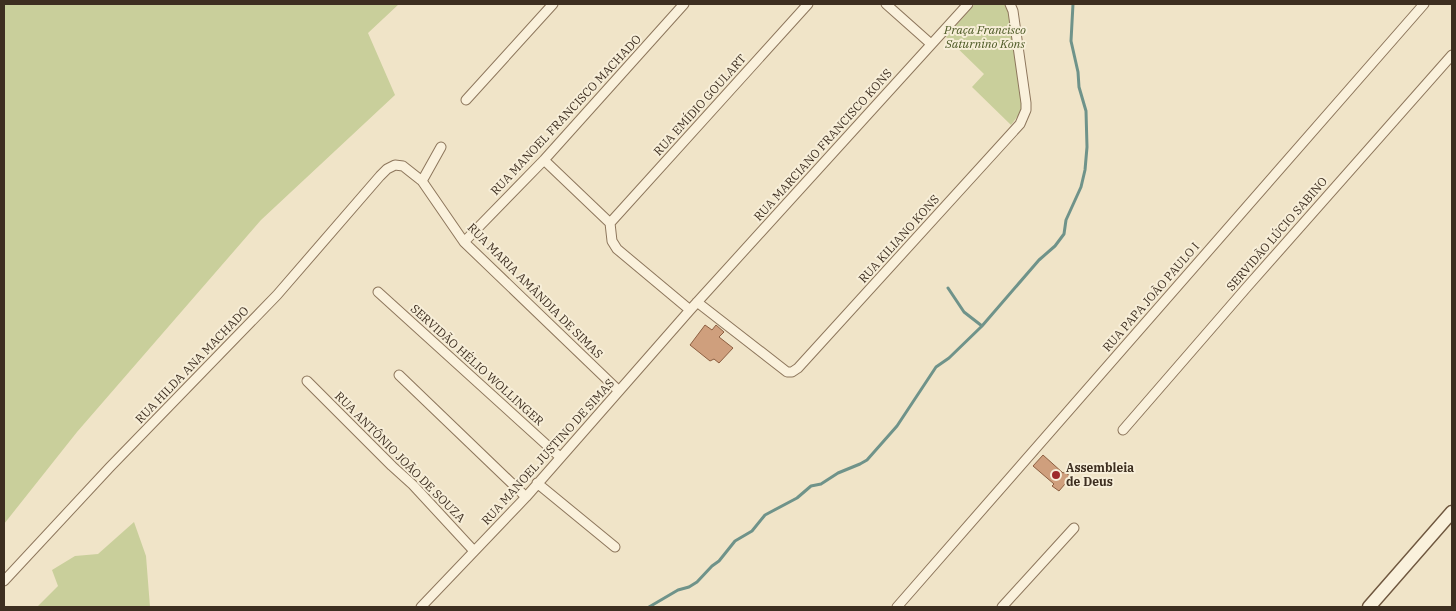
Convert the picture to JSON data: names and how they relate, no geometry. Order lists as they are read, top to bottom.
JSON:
{
  "streets": {
    "street": [
      "RUA EMÍDIO GOULART",
      "RUA MANOEL FRANCISCO MACHADO",
      "RUA MARCIANO FRANCISCO KONS",
      "SERVIDÃO LÚCIO SABINO",
      "RUA KILIANO KONS",
      "RUA MARIA AMÂNDIA DE SIMAS",
      "RUA PAPA JOÃO PAULO I",
      "RUA HILDA ANA MACHADO",
      "SERVIDÃO HÉLIO WOLLINGER",
      "RUA MANOEL JUSTINO DE SIMAS",
      "RUA ANTÔNIO JOÃO DE SOUZA"
    ]
  },
  "crossings": [
    ["RUA MANOEL FRANCISCO MACHADO", "RUA MARIA AMÂNDIA DE SIMAS"],
    ["RUA MARCIANO FRANCISCO KONS", "RUA KILIANO KONS"],
    ["RUA MARCIANO FRANCISCO KONS", "RUA MANOEL JUSTINO DE SIMAS"],
    ["RUA MARIA AMÂNDIA DE SIMAS", "RUA HILDA ANA MACHADO"],
    ["RUA MARIA AMÂNDIA DE SIMAS", "RUA MANOEL JUSTINO DE SIMAS"],
    ["SERVIDÃO HÉLIO WOLLINGER", "RUA MANOEL JUSTINO DE SIMAS"],
    ["RUA MANOEL JUSTINO DE SIMAS", "RUA ANTÔNIO JOÃO DE SOUZA"]
  ],
  "parks": ["Praça Francisco Saturnino Kons"],
  "places": ["Assembleia de Deus"]
}
